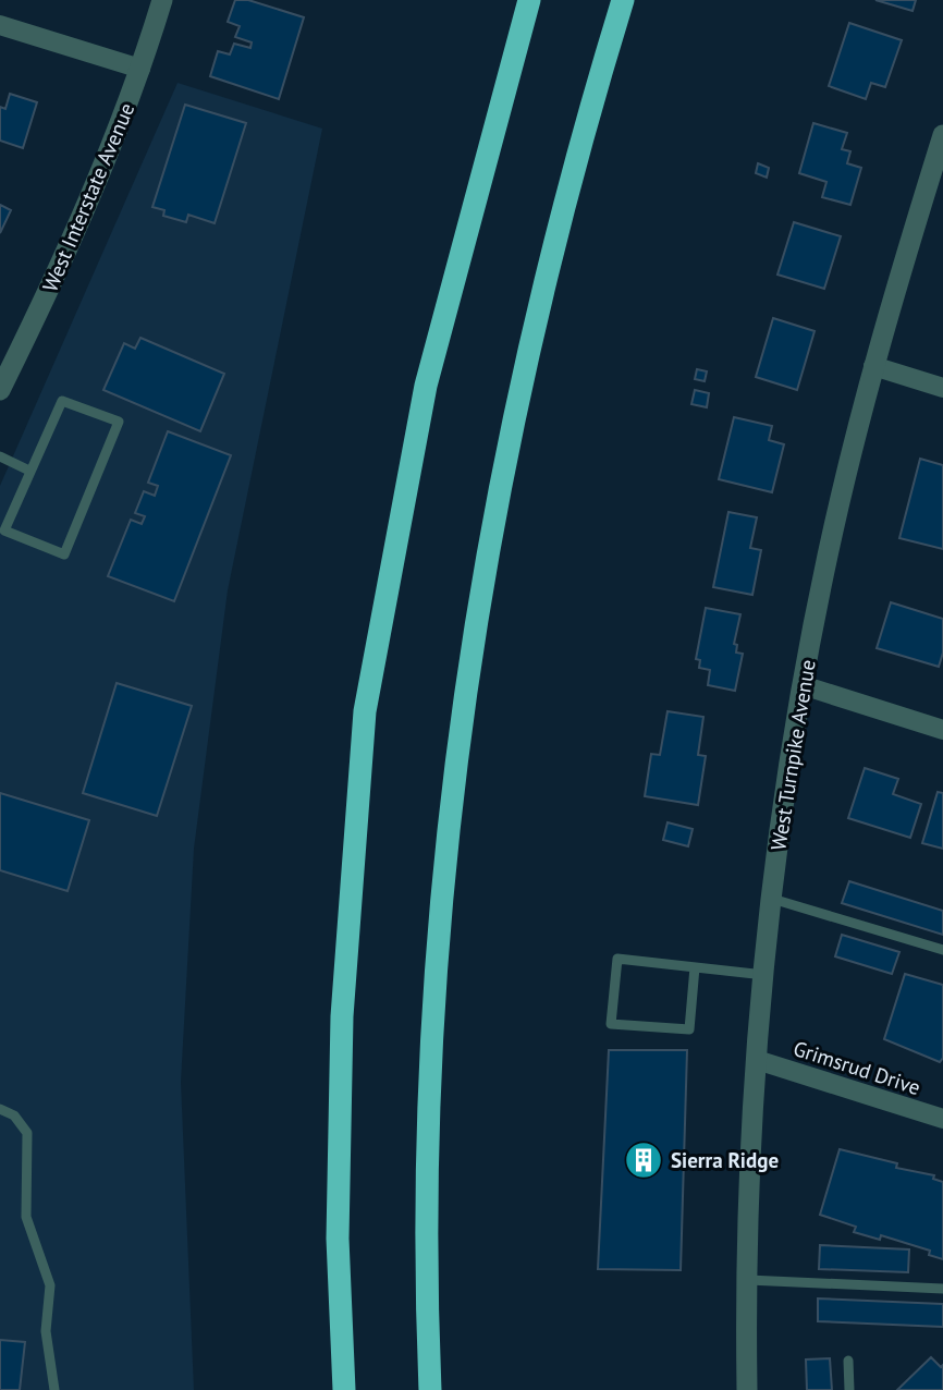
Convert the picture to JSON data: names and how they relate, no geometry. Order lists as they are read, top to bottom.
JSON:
{
  "streets": {
    "street": ["West Interstate Avenue", "West Turnpike Avenue", "Grimsrud Drive"]
  },
  "crossings": [
    ["West Turnpike Avenue", "Grimsrud Drive"]
  ],
  "places": {
    "building": ["Sierra Ridge"]
  }
}
